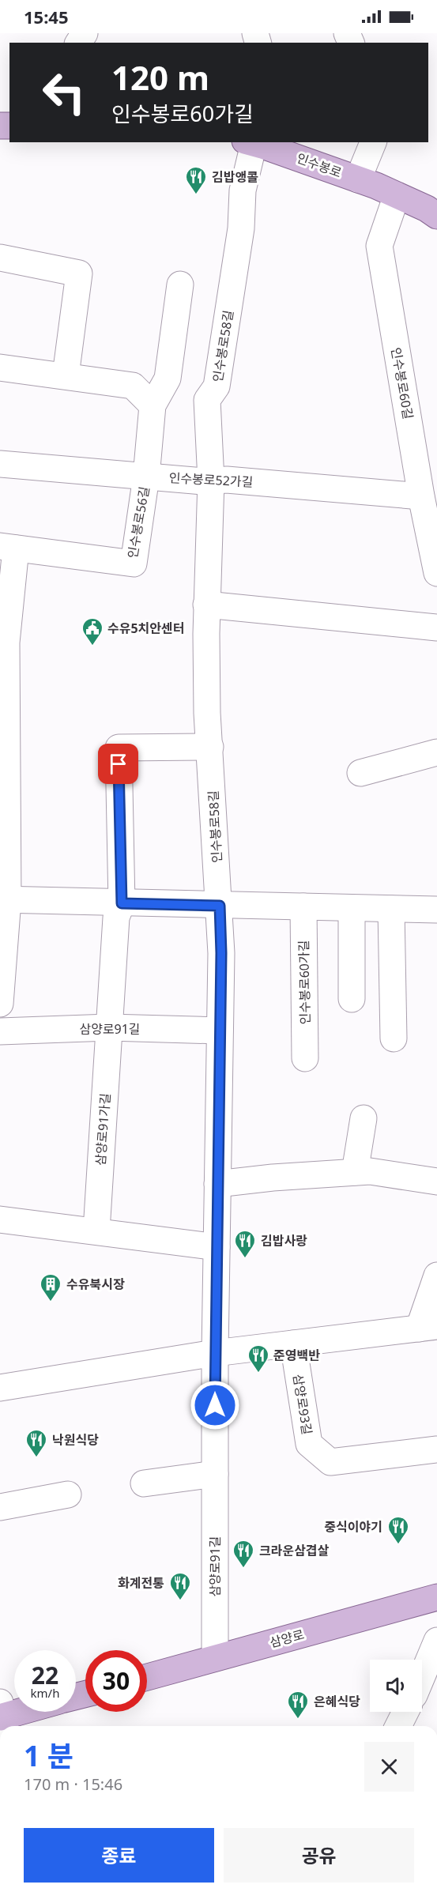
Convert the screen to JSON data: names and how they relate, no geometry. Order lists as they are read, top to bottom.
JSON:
{
  "streets": {
    "main road": ["인수봉로", "삼양로"],
    "street": [
      "인수봉로58길",
      "인수봉로60길",
      "인수봉로52가길",
      "인수봉로56길",
      "인수봉로60가길",
      "삼양로91길",
      "삼양로91가길",
      "삼양로93길"
    ]
  },
  "crossings": [
    ["인수봉로", "인수봉로60길"],
    ["인수봉로58길", "인수봉로52가길"],
    ["인수봉로58길", "삼양로91길"],
    ["인수봉로60길", "인수봉로52가길"],
    ["인수봉로52가길", "인수봉로56길"],
    ["삼양로91길", "삼양로91가길"],
    ["삼양로91길", "삼양로"]
  ],
  "places": {
    "restaurant": [
      "김밥앵콜",
      "김밥사랑",
      "준영백반",
      "낙원식당",
      "중식이야기",
      "크라운삼겹살",
      "화계전통",
      "은혜식당"
    ],
    "public building": ["수유5치안센터"],
    "building": ["수유북시장"]
  },
  "page": {
    "status": "15:45",
    "turn": ["120 m", "인수봉로60가길"],
    "speed": "22 km/h",
    "limit": "30",
    "heading": ["1 분", "170 m · 15:46"],
    "buttons": ["종료", "공유"]
  }
}
